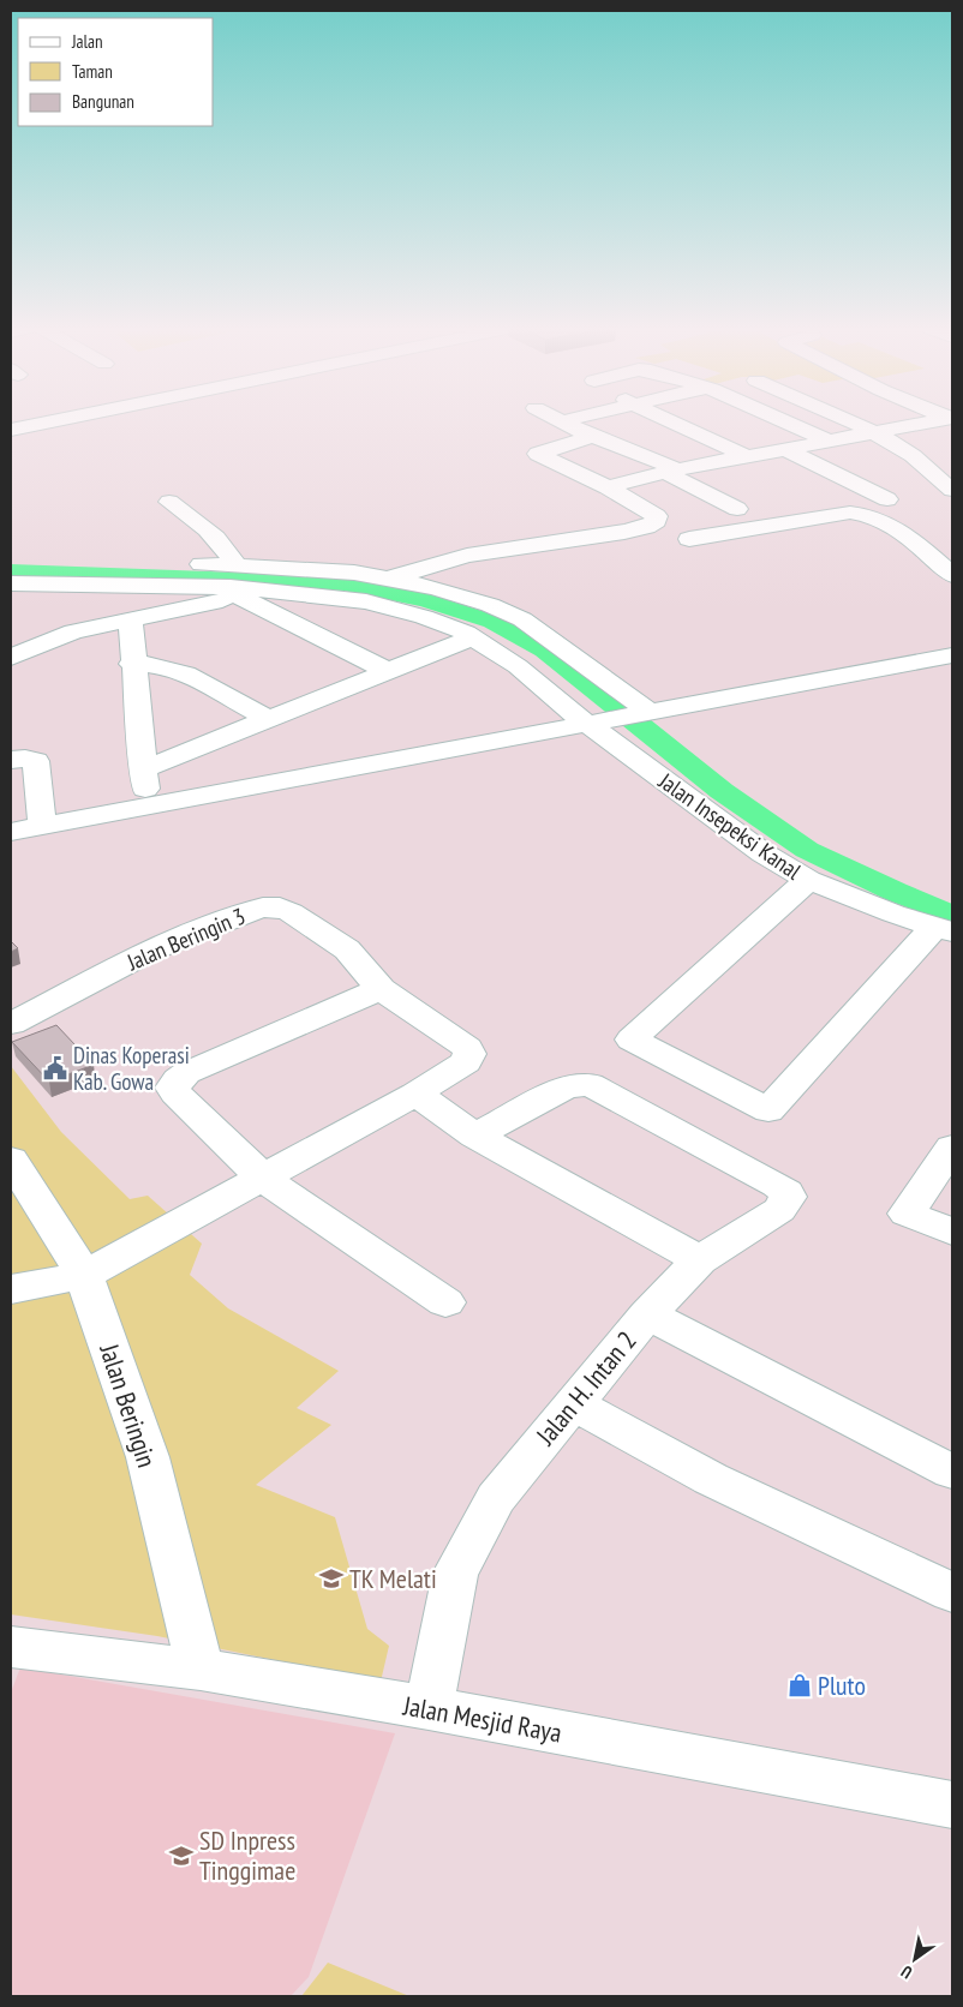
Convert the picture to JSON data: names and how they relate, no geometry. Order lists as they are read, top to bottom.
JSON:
{
  "streets": {
    "street": [
      "Jalan Insepeksi Kanal",
      "Jalan Beringin 3",
      "Jalan H. Intan 2",
      "Jalan Beringin",
      "Jalan Mesjid Raya"
    ]
  },
  "crossings": [
    ["Jalan H. Intan 2", "Jalan Mesjid Raya"],
    ["Jalan Beringin", "Jalan Mesjid Raya"]
  ],
  "places": {
    "public building": ["Dinas Koperasi Kab. Gowa"],
    "school or university": ["TK Melati", "SD Inpress Tinggimae"],
    "shop": ["Pluto"]
  },
  "legend": ["Jalan", "Taman", "Bangunan"],
  "north": "bottom left"
}
